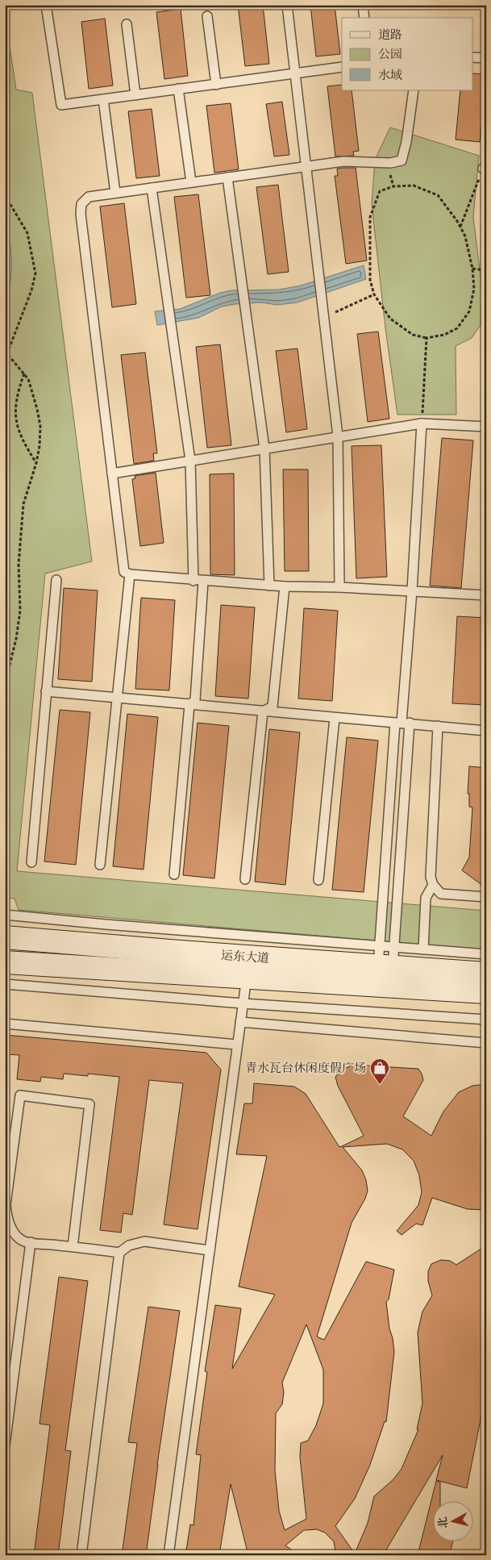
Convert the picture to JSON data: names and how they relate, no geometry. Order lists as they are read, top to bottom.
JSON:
{
  "streets": {
    "main road": ["运东大道"]
  },
  "places": {
    "shop": ["青水瓦台休闲度假广场"]
  },
  "legend": ["道路", "公园", "水域"],
  "north": "left"
}
